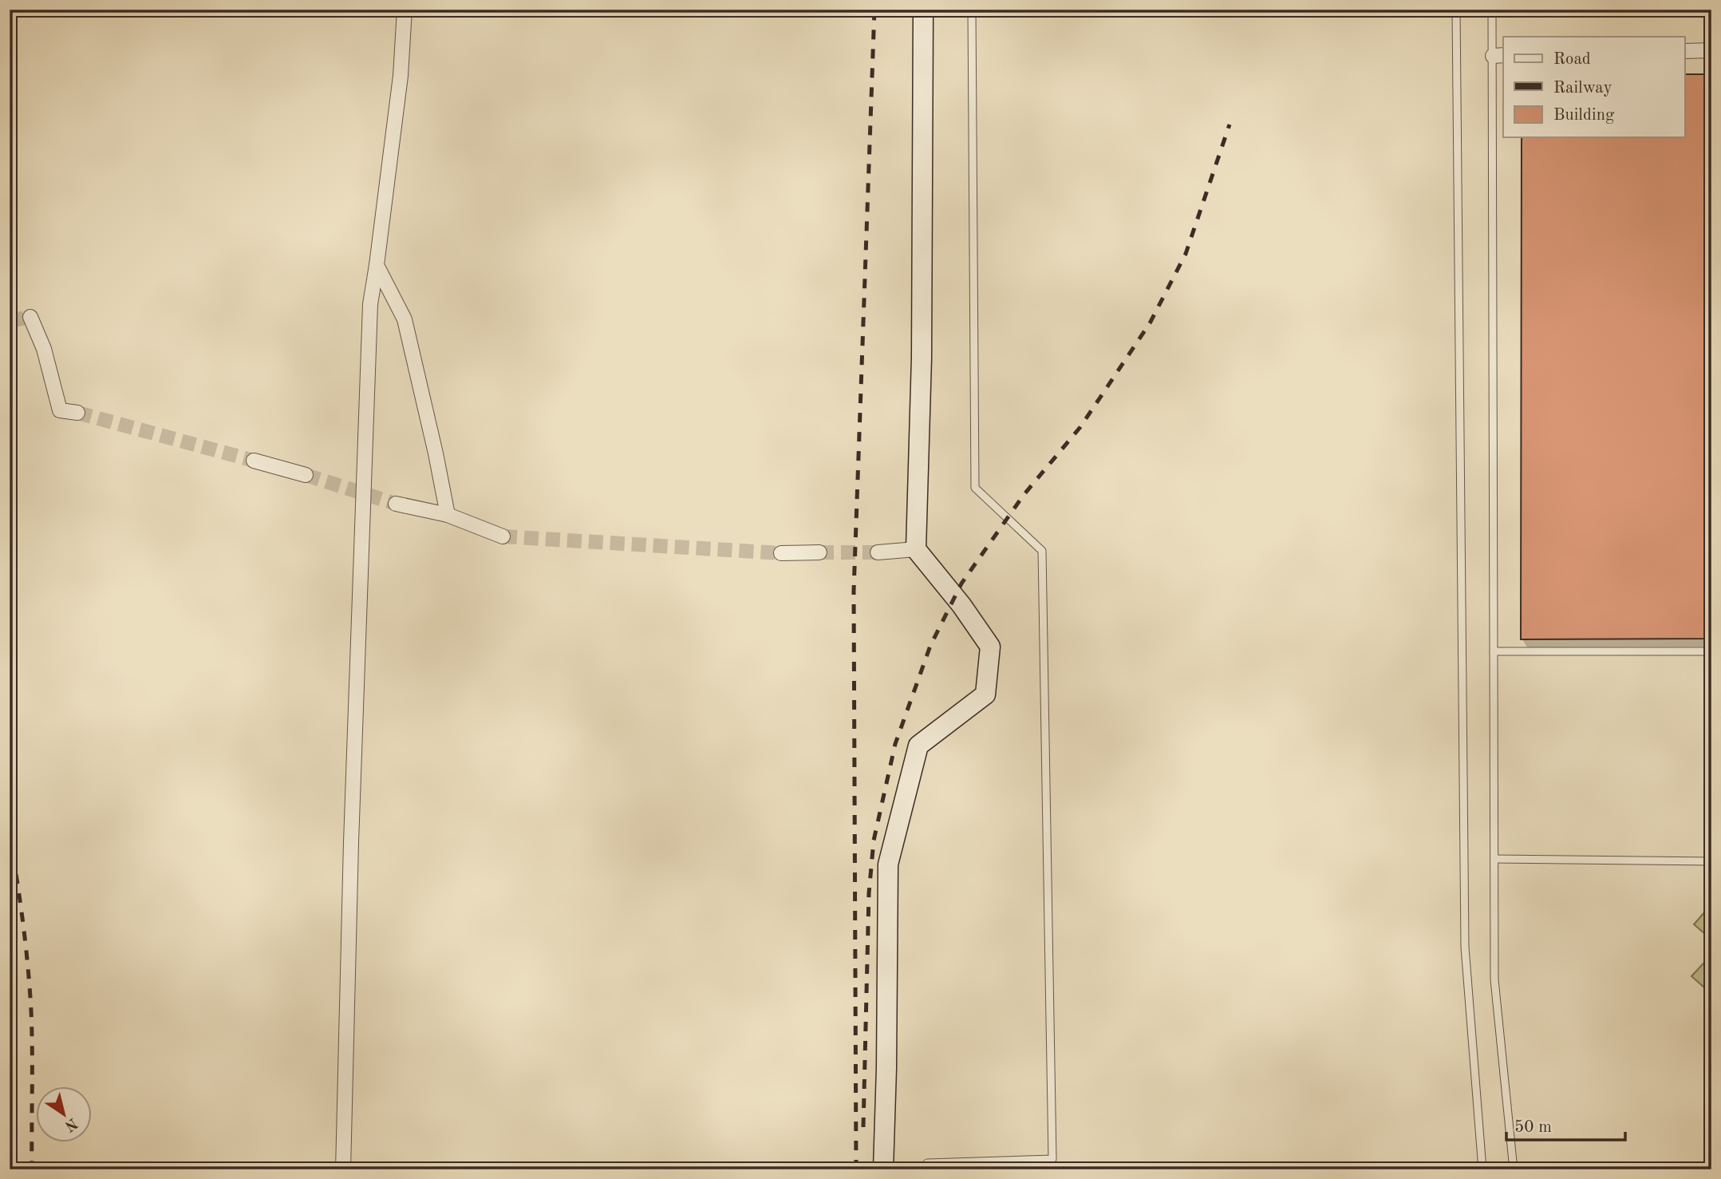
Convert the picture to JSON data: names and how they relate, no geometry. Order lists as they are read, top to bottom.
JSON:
{
  "legend": ["Road", "Railway", "Building"],
  "scale_bar": "50 m",
  "north": "bottom right"
}
